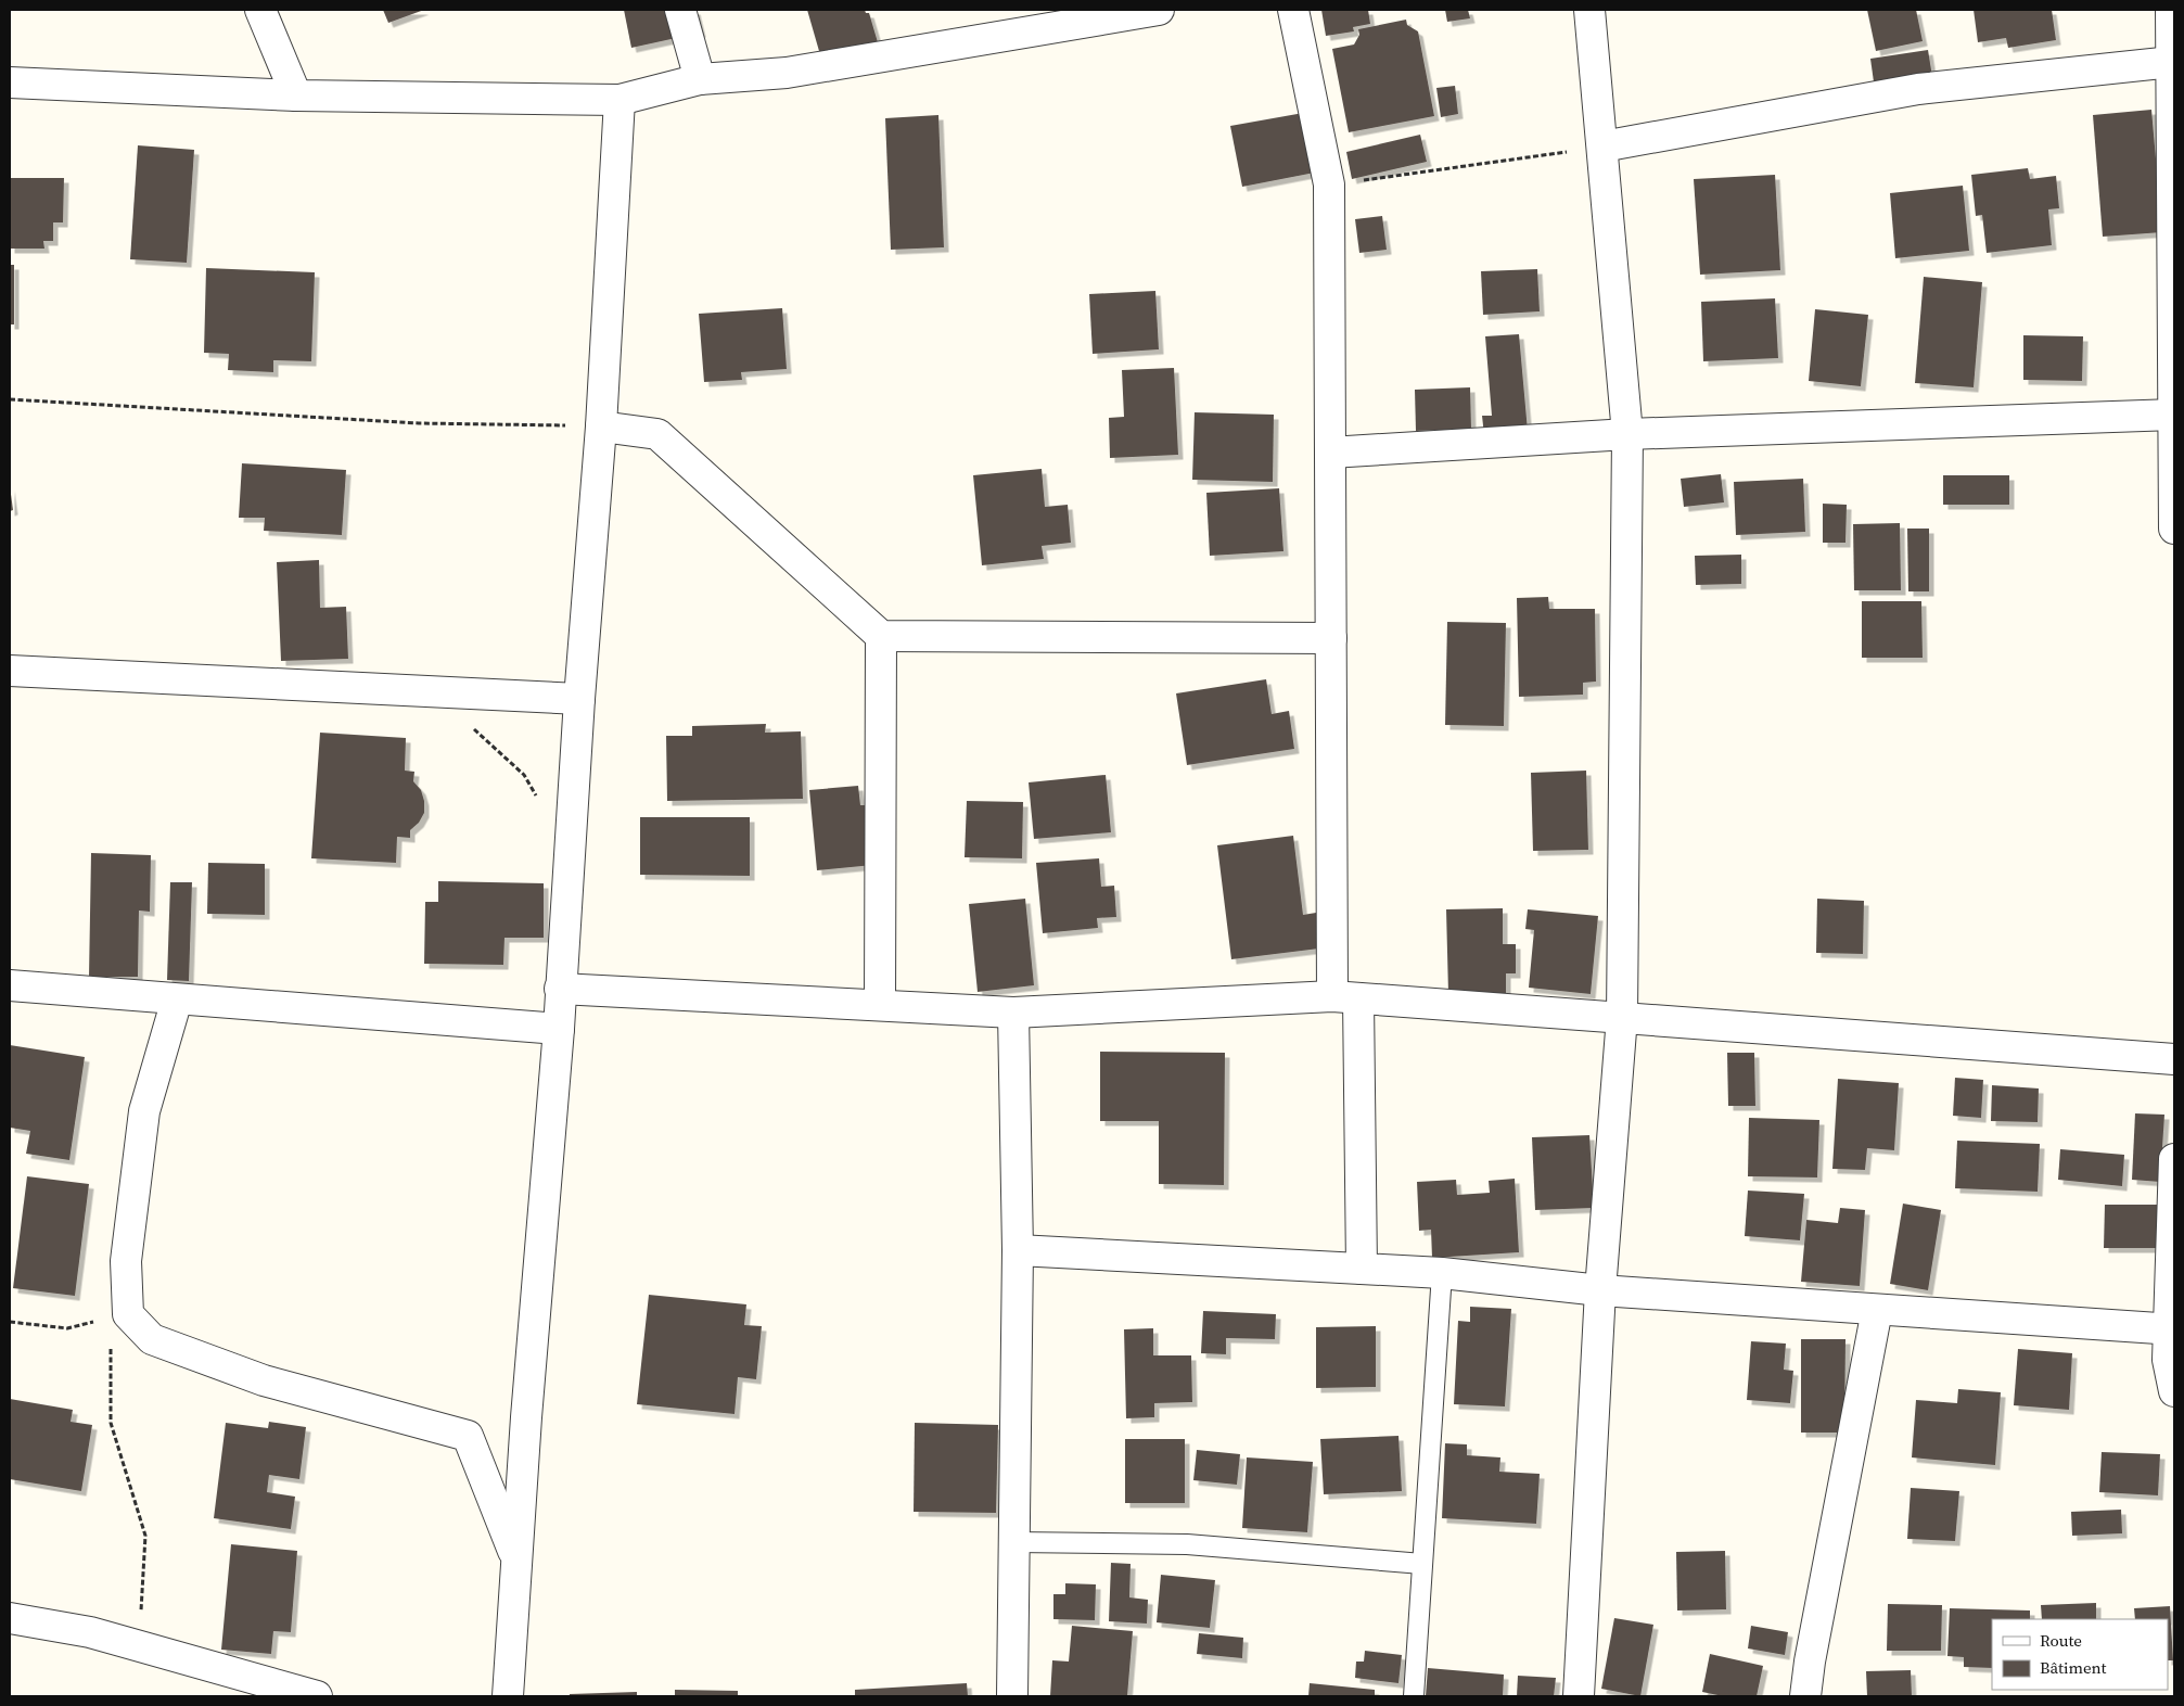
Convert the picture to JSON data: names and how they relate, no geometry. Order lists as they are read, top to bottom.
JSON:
{
  "legend": ["Route", "Bâtiment"]
}
